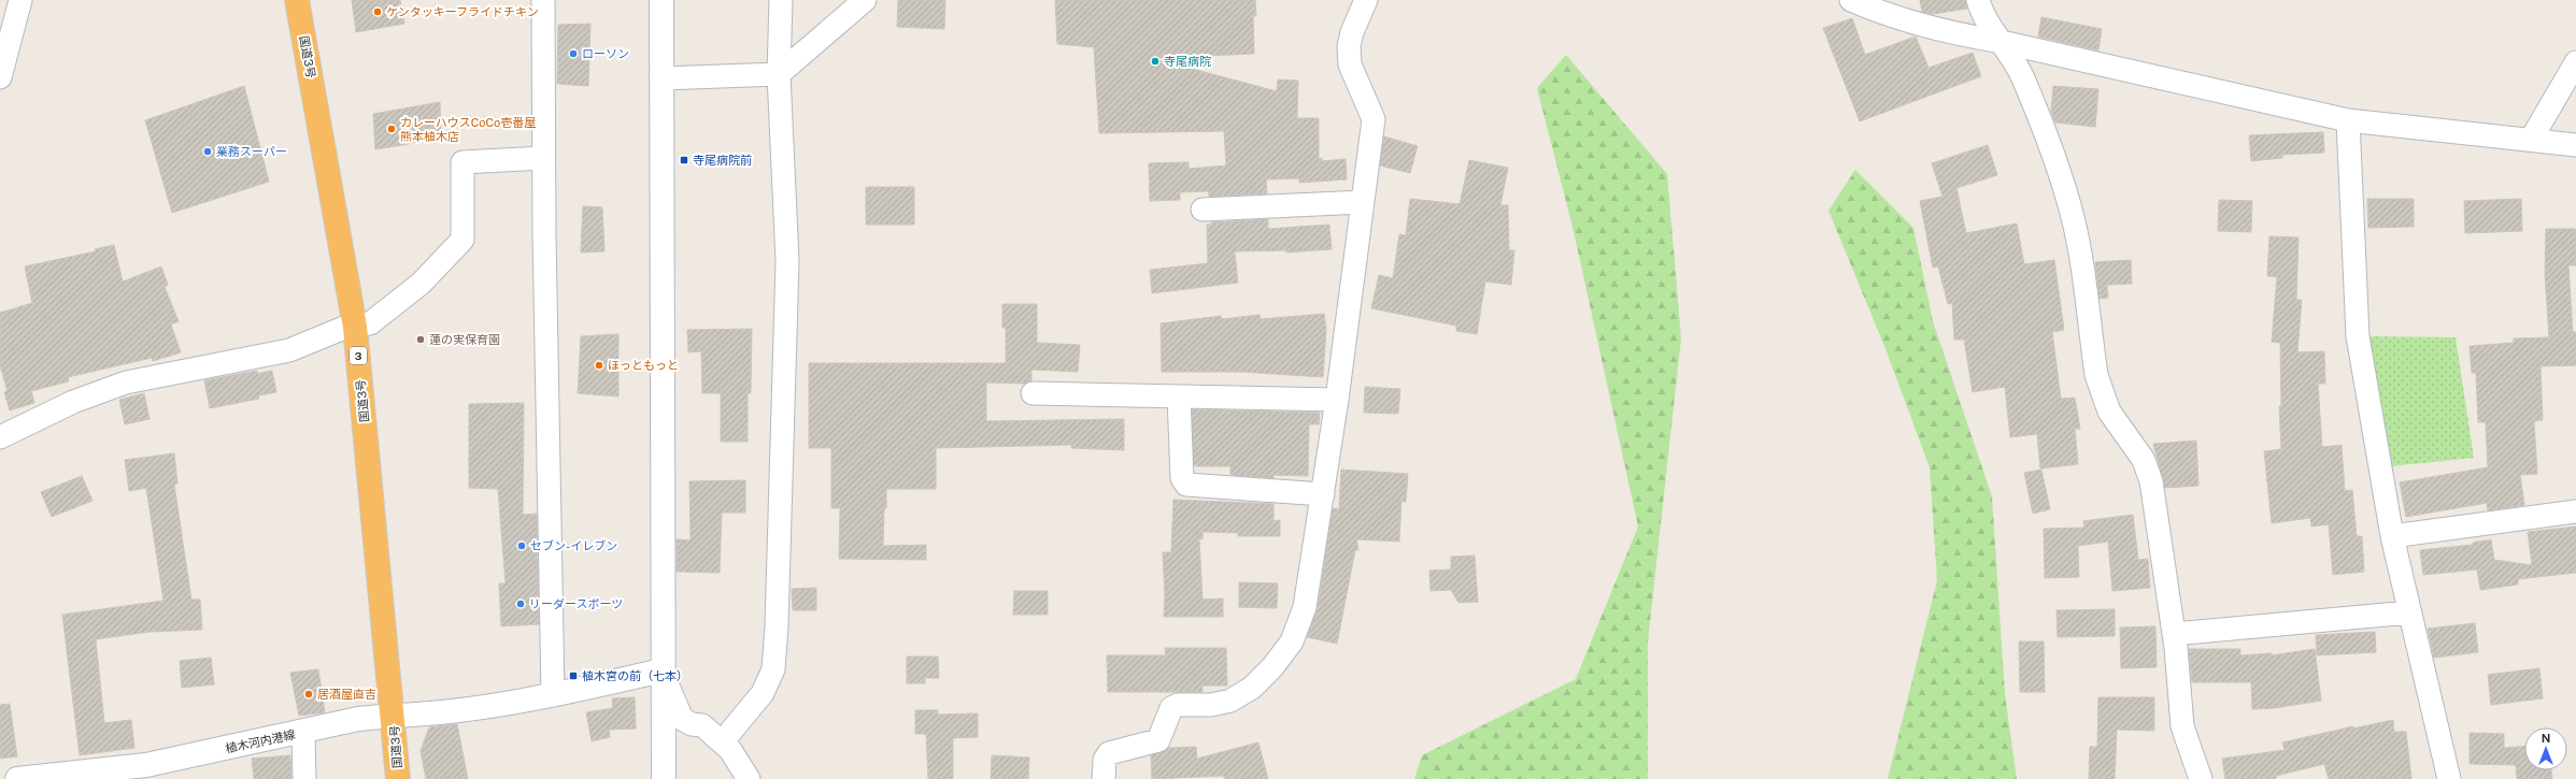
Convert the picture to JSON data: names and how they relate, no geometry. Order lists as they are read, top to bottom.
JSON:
{
  "streets": {
    "highway": ["国道3号", "3"],
    "street": ["植木河内港線"]
  },
  "crossings": [
    ["国道3号", "植木河内港線"]
  ],
  "places": {
    "other": [
      "ケンタッキーフライドチキン",
      "ローソン",
      "寺尾病院",
      "カレーハウスCoCo壱番屋 熊本植木店",
      "業務スーパー",
      "蓮の実保育園",
      "ほっともっと",
      "セブン-イレブン",
      "リーダースポーツ",
      "居酒屋直吉"
    ],
    "transit": ["寺尾病院前", "植木宮の前（七本）"]
  },
  "north": "top"
}
